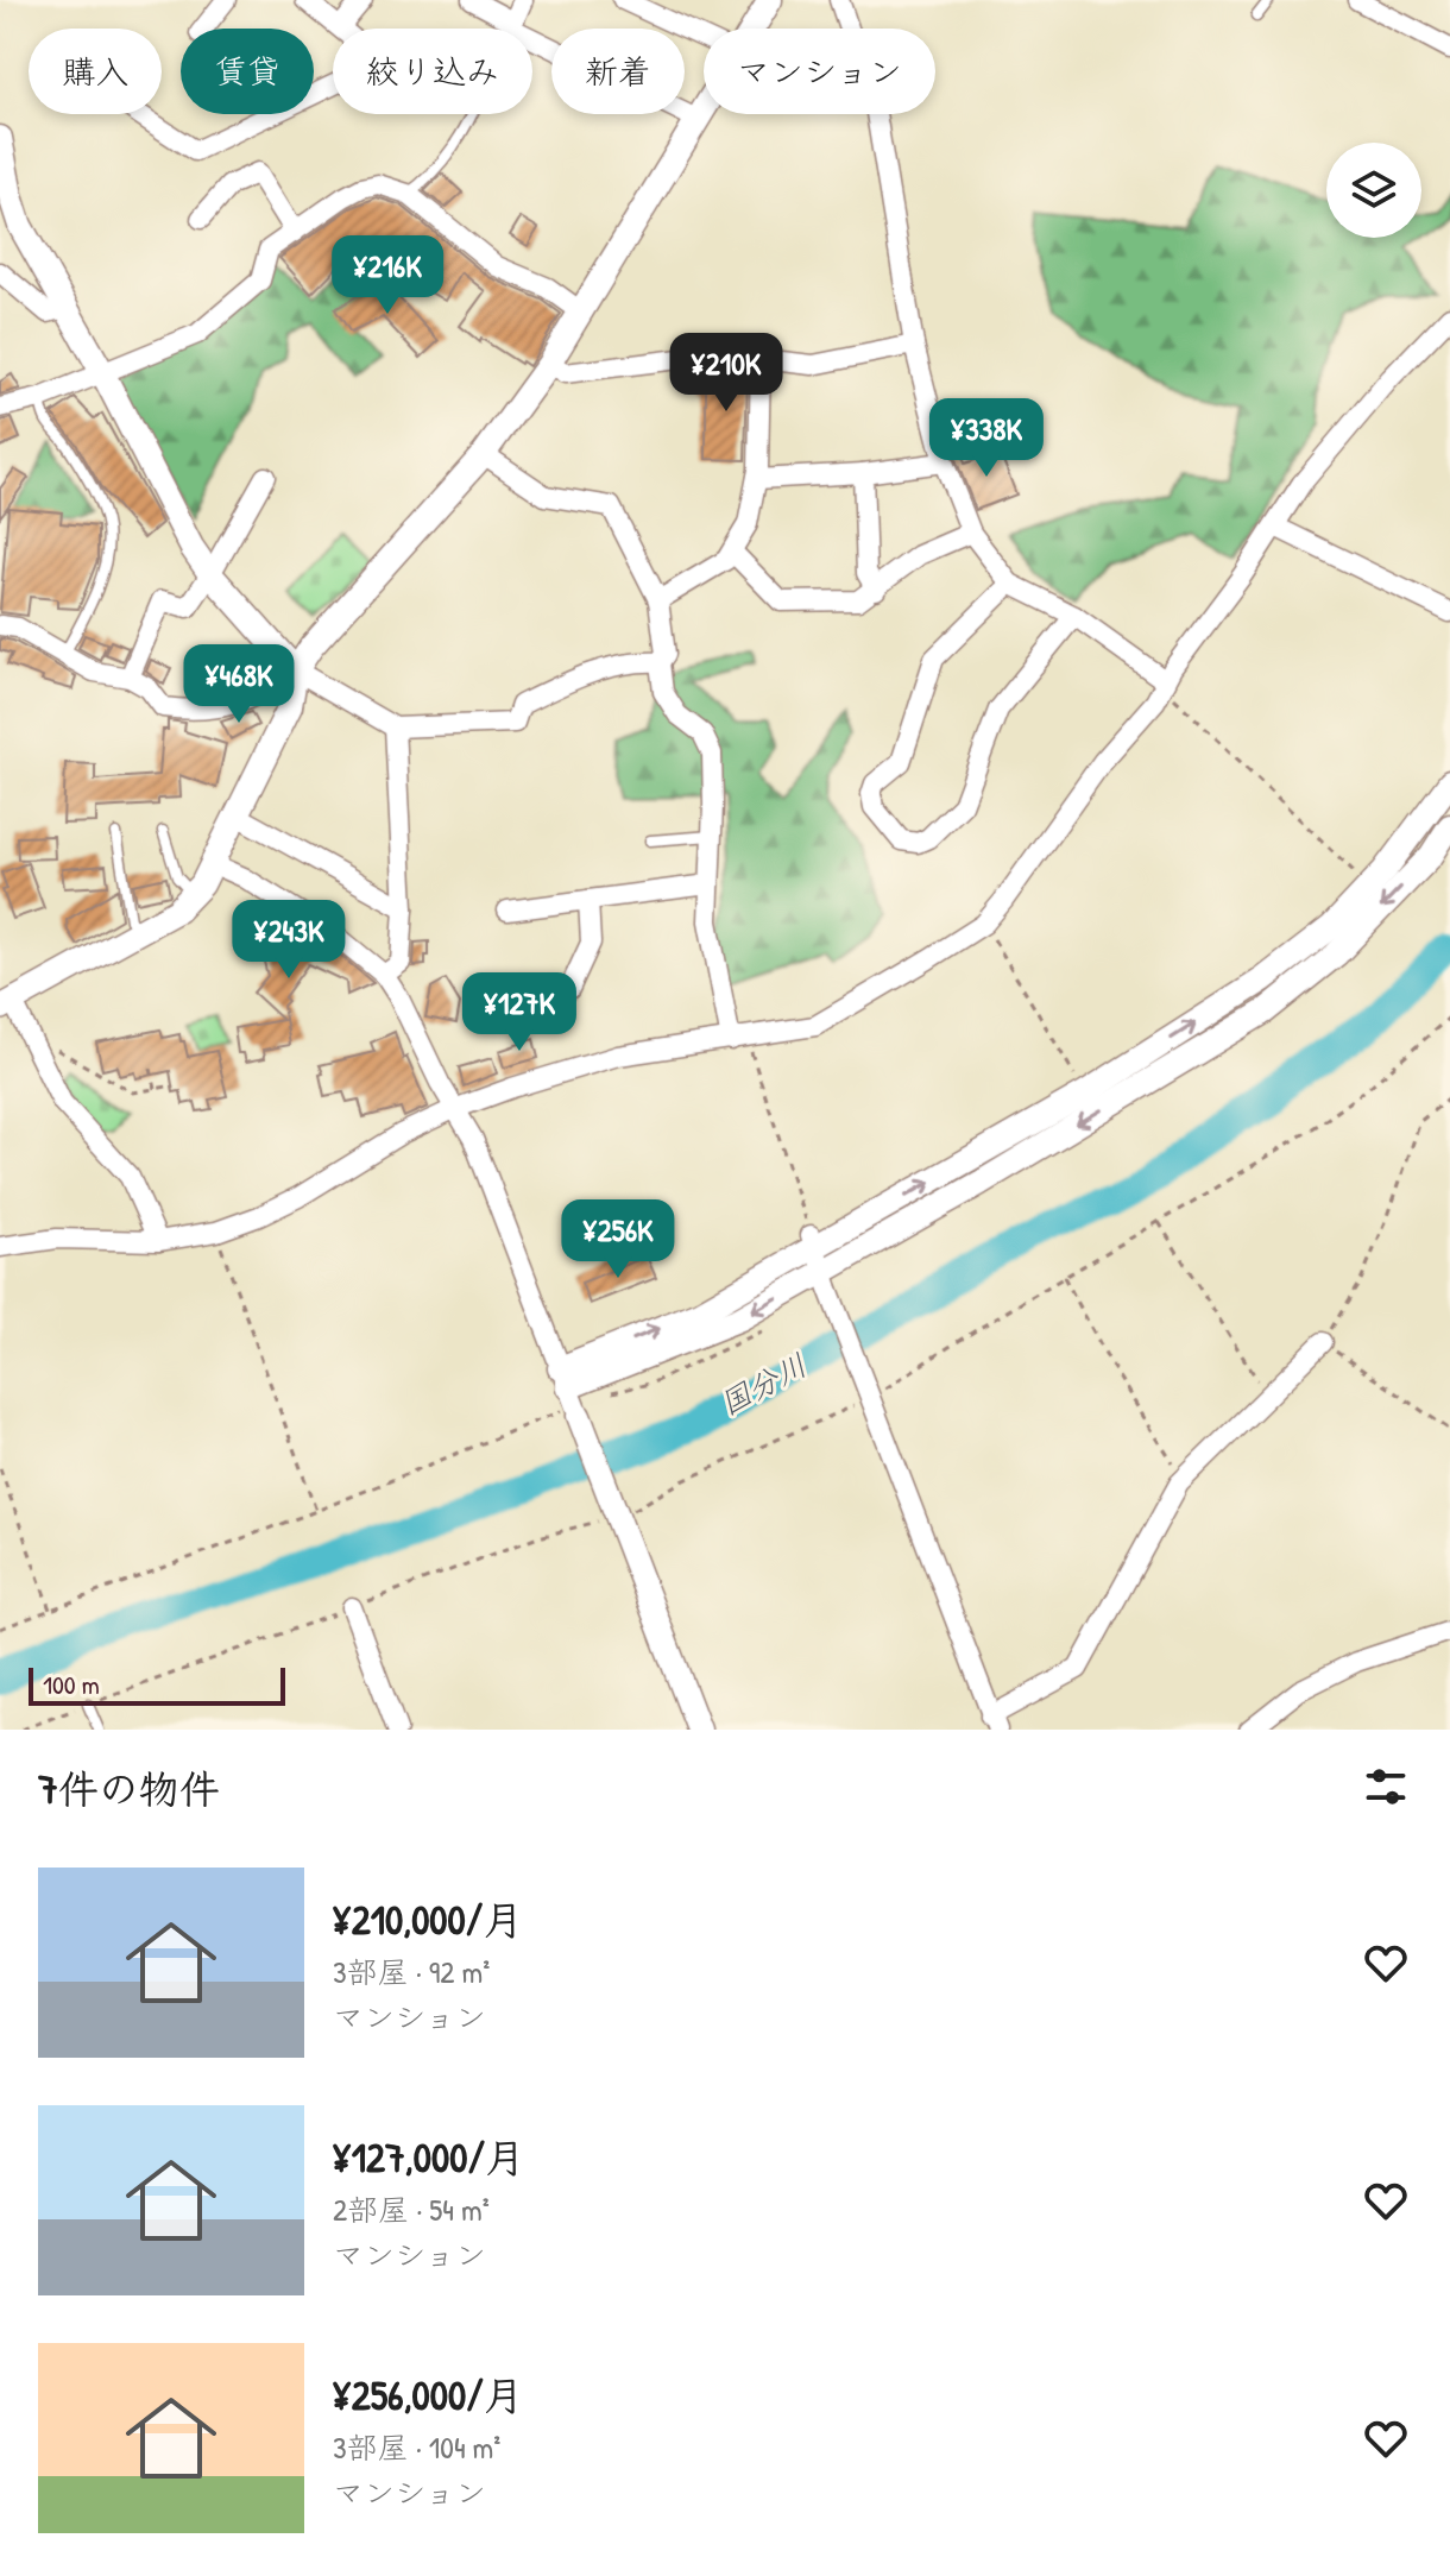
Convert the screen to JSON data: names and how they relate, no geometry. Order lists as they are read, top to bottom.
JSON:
{
  "water": ["国分川"],
  "scale_bar": "100 m",
  "page": {
    "chip": [
      "購入",
      "賃貸",
      "絞り込み",
      "新着",
      "マンション"
    ],
    "price": [
      "¥216K",
      "¥210K",
      "¥338K",
      "¥468K",
      "¥243K",
      "¥127K",
      "¥256K"
    ],
    "scale": "100 m",
    "heading": "7件の物件",
    "list": [
      {
        "name": "¥210,000/月",
        "note": "3部屋 · 92 m² · マンション"
      },
      {
        "name": "¥127,000/月",
        "note": "2部屋 · 54 m² · マンション"
      },
      {
        "name": "¥256,000/月",
        "note": "3部屋 · 104 m² · マンション"
      }
    ]
  }
}
